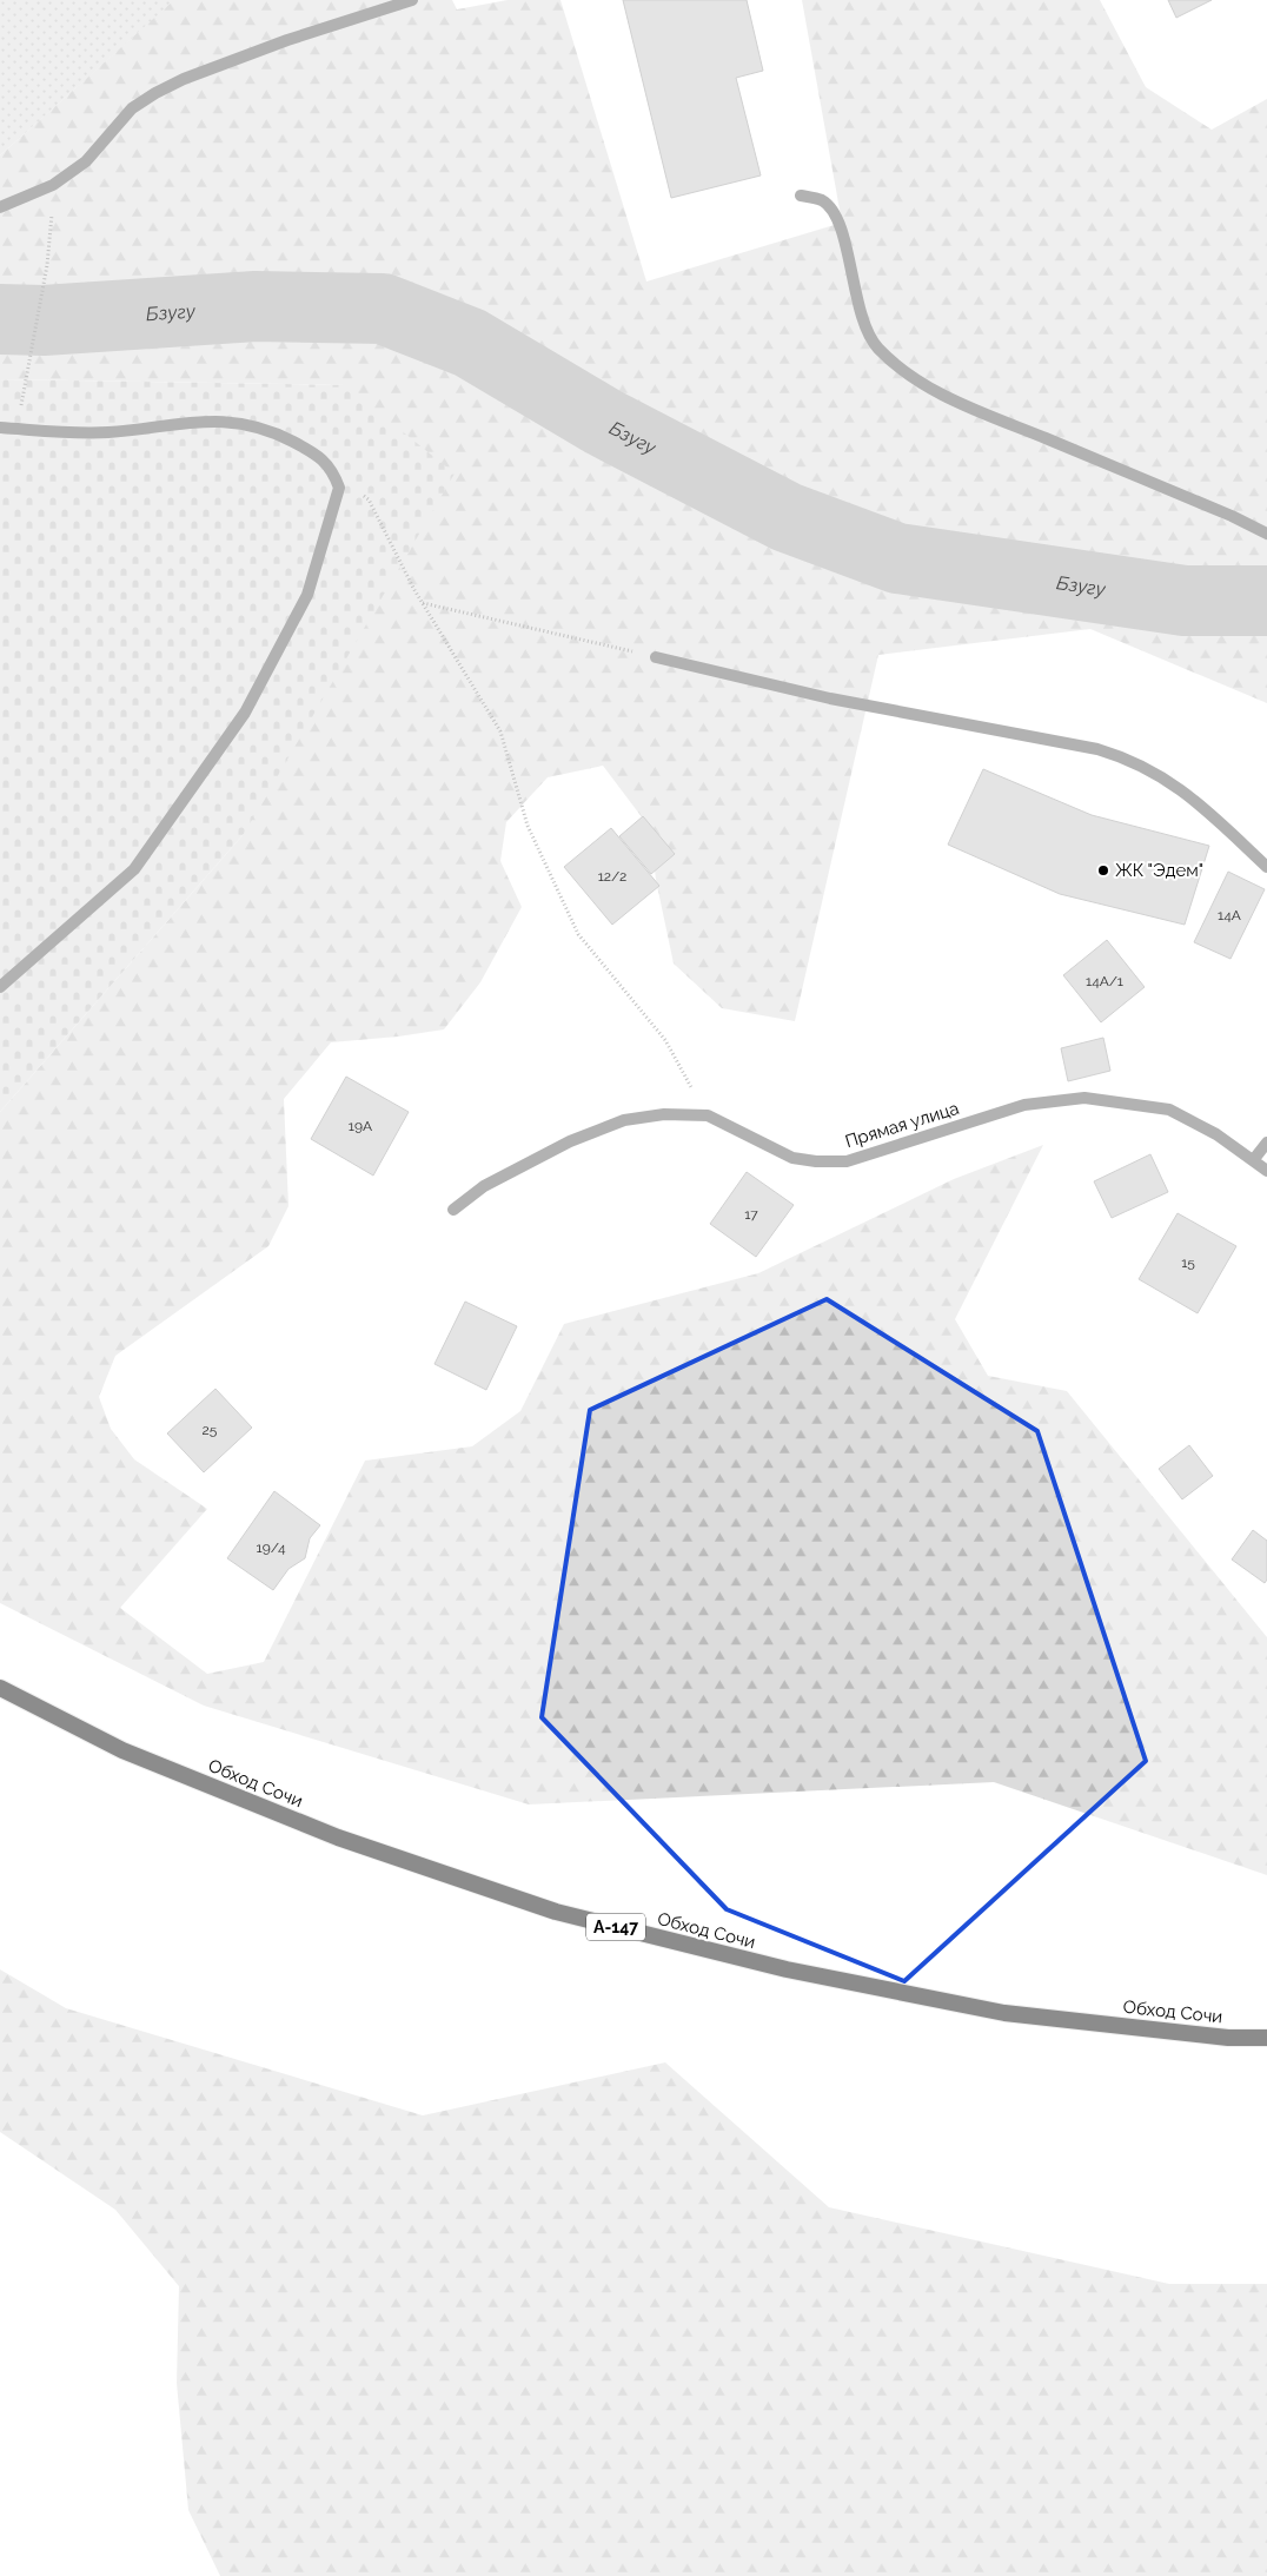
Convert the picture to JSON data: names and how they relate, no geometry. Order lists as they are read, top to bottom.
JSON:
{
  "streets": {
    "highway": ["Обход Сочи", "А-147"],
    "street": ["Прямая улица"]
  },
  "water": ["Бзугу"],
  "places": ["ЖК \"Эдем\""],
  "house_numbers": [
    "12/2",
    "14А",
    "14А/1",
    "19А",
    "17",
    "15",
    "25",
    "19/4"
  ]
}
